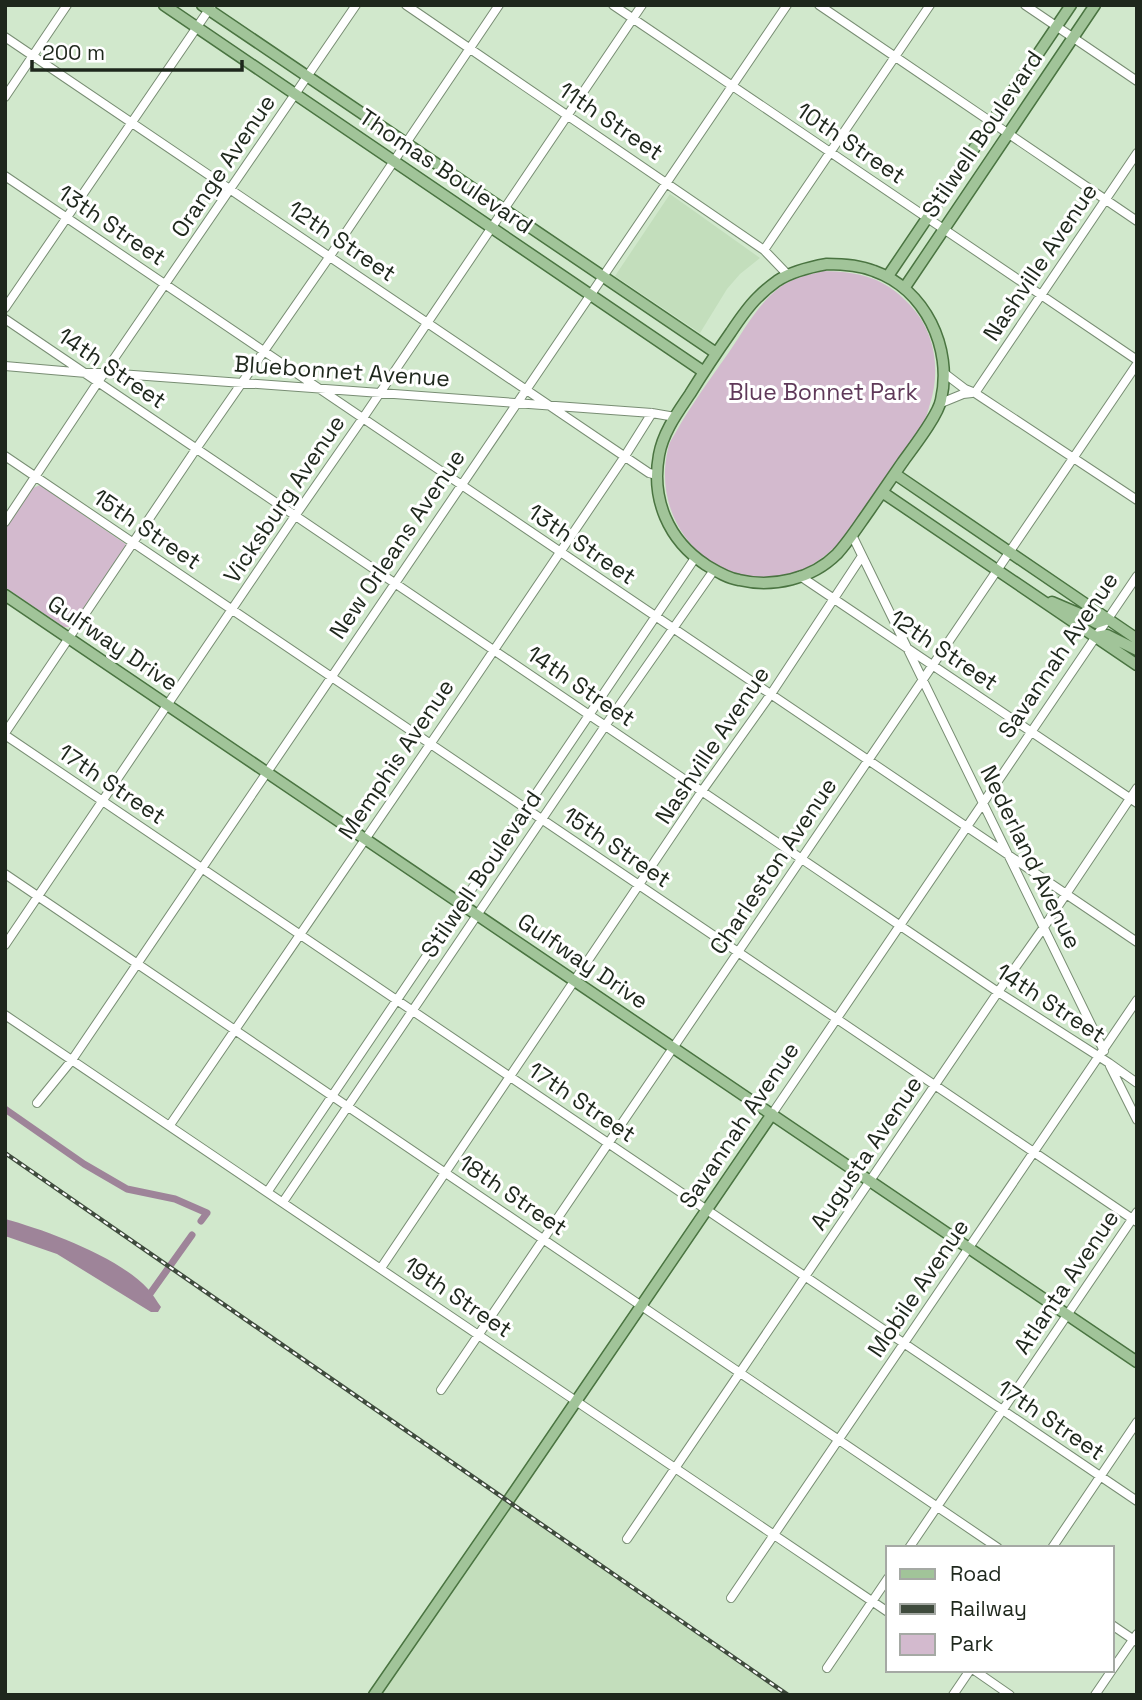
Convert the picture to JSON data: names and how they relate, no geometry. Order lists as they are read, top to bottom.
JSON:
{
  "streets": {
    "main road": [
      "Stilwell Boulevard",
      "Thomas Boulevard",
      "Gulfway Drive",
      "Savannah Avenue"
    ],
    "street": [
      "11th Street",
      "10th Street",
      "Orange Avenue",
      "13th Street",
      "12th Street",
      "Nashville Avenue",
      "14th Street",
      "Bluebonnet Avenue",
      "Vicksburg Avenue",
      "15th Street",
      "New Orleans Avenue",
      "Memphis Avenue",
      "17th Street",
      "Nederland Avenue",
      "Charleston Avenue",
      "Augusta Avenue",
      "18th Street",
      "Atlanta Avenue",
      "Mobile Avenue",
      "19th Street"
    ]
  },
  "crossings": [
    ["11th Street", "Vicksburg Avenue"],
    ["11th Street", "New Orleans Avenue"],
    ["Stilwell Boulevard", "10th Street"],
    ["Stilwell Boulevard", "13th Street"],
    ["Stilwell Boulevard", "14th Street"],
    ["Stilwell Boulevard", "15th Street"],
    ["Stilwell Boulevard", "Gulfway Drive"],
    ["Stilwell Boulevard", "17th Street"],
    ["Stilwell Boulevard", "18th Street"],
    ["Stilwell Boulevard", "19th Street"],
    ["10th Street", "Nashville Avenue"],
    ["10th Street", "Vicksburg Avenue"],
    ["10th Street", "New Orleans Avenue"],
    ["10th Street", "Charleston Avenue"],
    ["Orange Avenue", "Thomas Boulevard"],
    ["Orange Avenue", "13th Street"],
    ["Orange Avenue", "12th Street"],
    ["Orange Avenue", "14th Street"],
    ["Orange Avenue", "Bluebonnet Avenue"],
    ["Orange Avenue", "15th Street"],
    ["Thomas Boulevard", "Vicksburg Avenue"],
    ["Thomas Boulevard", "New Orleans Avenue"],
    ["13th Street", "Nashville Avenue"],
    ["13th Street", "Bluebonnet Avenue"],
    ["13th Street", "Vicksburg Avenue"],
    ["13th Street", "New Orleans Avenue"],
    ["13th Street", "Savannah Avenue"],
    ["13th Street", "Memphis Avenue"],
    ["13th Street", "Nederland Avenue"],
    ["13th Street", "Charleston Avenue"],
    ["13th Street", "Augusta Avenue"],
    ["12th Street", "Nashville Avenue"],
    ["12th Street", "Bluebonnet Avenue"],
    ["12th Street", "Vicksburg Avenue"],
    ["12th Street", "New Orleans Avenue"],
    ["12th Street", "Savannah Avenue"],
    ["12th Street", "Memphis Avenue"],
    ["12th Street", "Nederland Avenue"],
    ["12th Street", "Charleston Avenue"],
    ["12th Street", "Augusta Avenue"],
    ["Nashville Avenue", "14th Street"],
    ["Nashville Avenue", "15th Street"],
    ["Nashville Avenue", "Gulfway Drive"],
    ["Nashville Avenue", "17th Street"],
    ["Nashville Avenue", "Nederland Avenue"],
    ["Nashville Avenue", "18th Street"],
    ["Nashville Avenue", "19th Street"],
    ["14th Street", "Bluebonnet Avenue"],
    ["14th Street", "Vicksburg Avenue"],
    ["14th Street", "New Orleans Avenue"],
    ["14th Street", "Savannah Avenue"],
    ["14th Street", "Memphis Avenue"],
    ["14th Street", "Nederland Avenue"],
    ["14th Street", "Charleston Avenue"],
    ["14th Street", "Augusta Avenue"],
    ["14th Street", "Mobile Avenue"],
    ["Bluebonnet Avenue", "Vicksburg Avenue"],
    ["Bluebonnet Avenue", "New Orleans Avenue"],
    ["Bluebonnet Avenue", "Memphis Avenue"],
    ["Vicksburg Avenue", "15th Street"],
    ["Vicksburg Avenue", "Gulfway Drive"],
    ["Vicksburg Avenue", "17th Street"],
    ["Vicksburg Avenue", "18th Street"],
    ["15th Street", "New Orleans Avenue"],
    ["15th Street", "Savannah Avenue"],
    ["15th Street", "Memphis Avenue"],
    ["15th Street", "Charleston Avenue"],
    ["15th Street", "Augusta Avenue"],
    ["15th Street", "Atlanta Avenue"],
    ["15th Street", "Mobile Avenue"],
    ["New Orleans Avenue", "Gulfway Drive"],
    ["New Orleans Avenue", "17th Street"],
    ["New Orleans Avenue", "18th Street"],
    ["New Orleans Avenue", "19th Street"],
    ["Gulfway Drive", "Savannah Avenue"],
    ["Gulfway Drive", "Memphis Avenue"],
    ["Gulfway Drive", "Charleston Avenue"],
    ["Gulfway Drive", "Augusta Avenue"],
    ["Gulfway Drive", "Atlanta Avenue"],
    ["Gulfway Drive", "Mobile Avenue"],
    ["Savannah Avenue", "17th Street"],
    ["Savannah Avenue", "Nederland Avenue"],
    ["Savannah Avenue", "18th Street"],
    ["Savannah Avenue", "19th Street"],
    ["Memphis Avenue", "17th Street"],
    ["Memphis Avenue", "18th Street"],
    ["Memphis Avenue", "19th Street"],
    ["17th Street", "Charleston Avenue"],
    ["17th Street", "Augusta Avenue"],
    ["17th Street", "Atlanta Avenue"],
    ["17th Street", "Mobile Avenue"],
    ["Nederland Avenue", "Charleston Avenue"],
    ["Nederland Avenue", "Augusta Avenue"],
    ["Nederland Avenue", "Mobile Avenue"],
    ["Charleston Avenue", "18th Street"],
    ["Charleston Avenue", "19th Street"],
    ["Augusta Avenue", "18th Street"],
    ["Augusta Avenue", "19th Street"],
    ["18th Street", "Atlanta Avenue"],
    ["18th Street", "Mobile Avenue"],
    ["Mobile Avenue", "19th Street"]
  ],
  "parks": ["Blue Bonnet Park"],
  "legend": ["Road", "Railway", "Park"],
  "scale_bar": "200 m"
}
